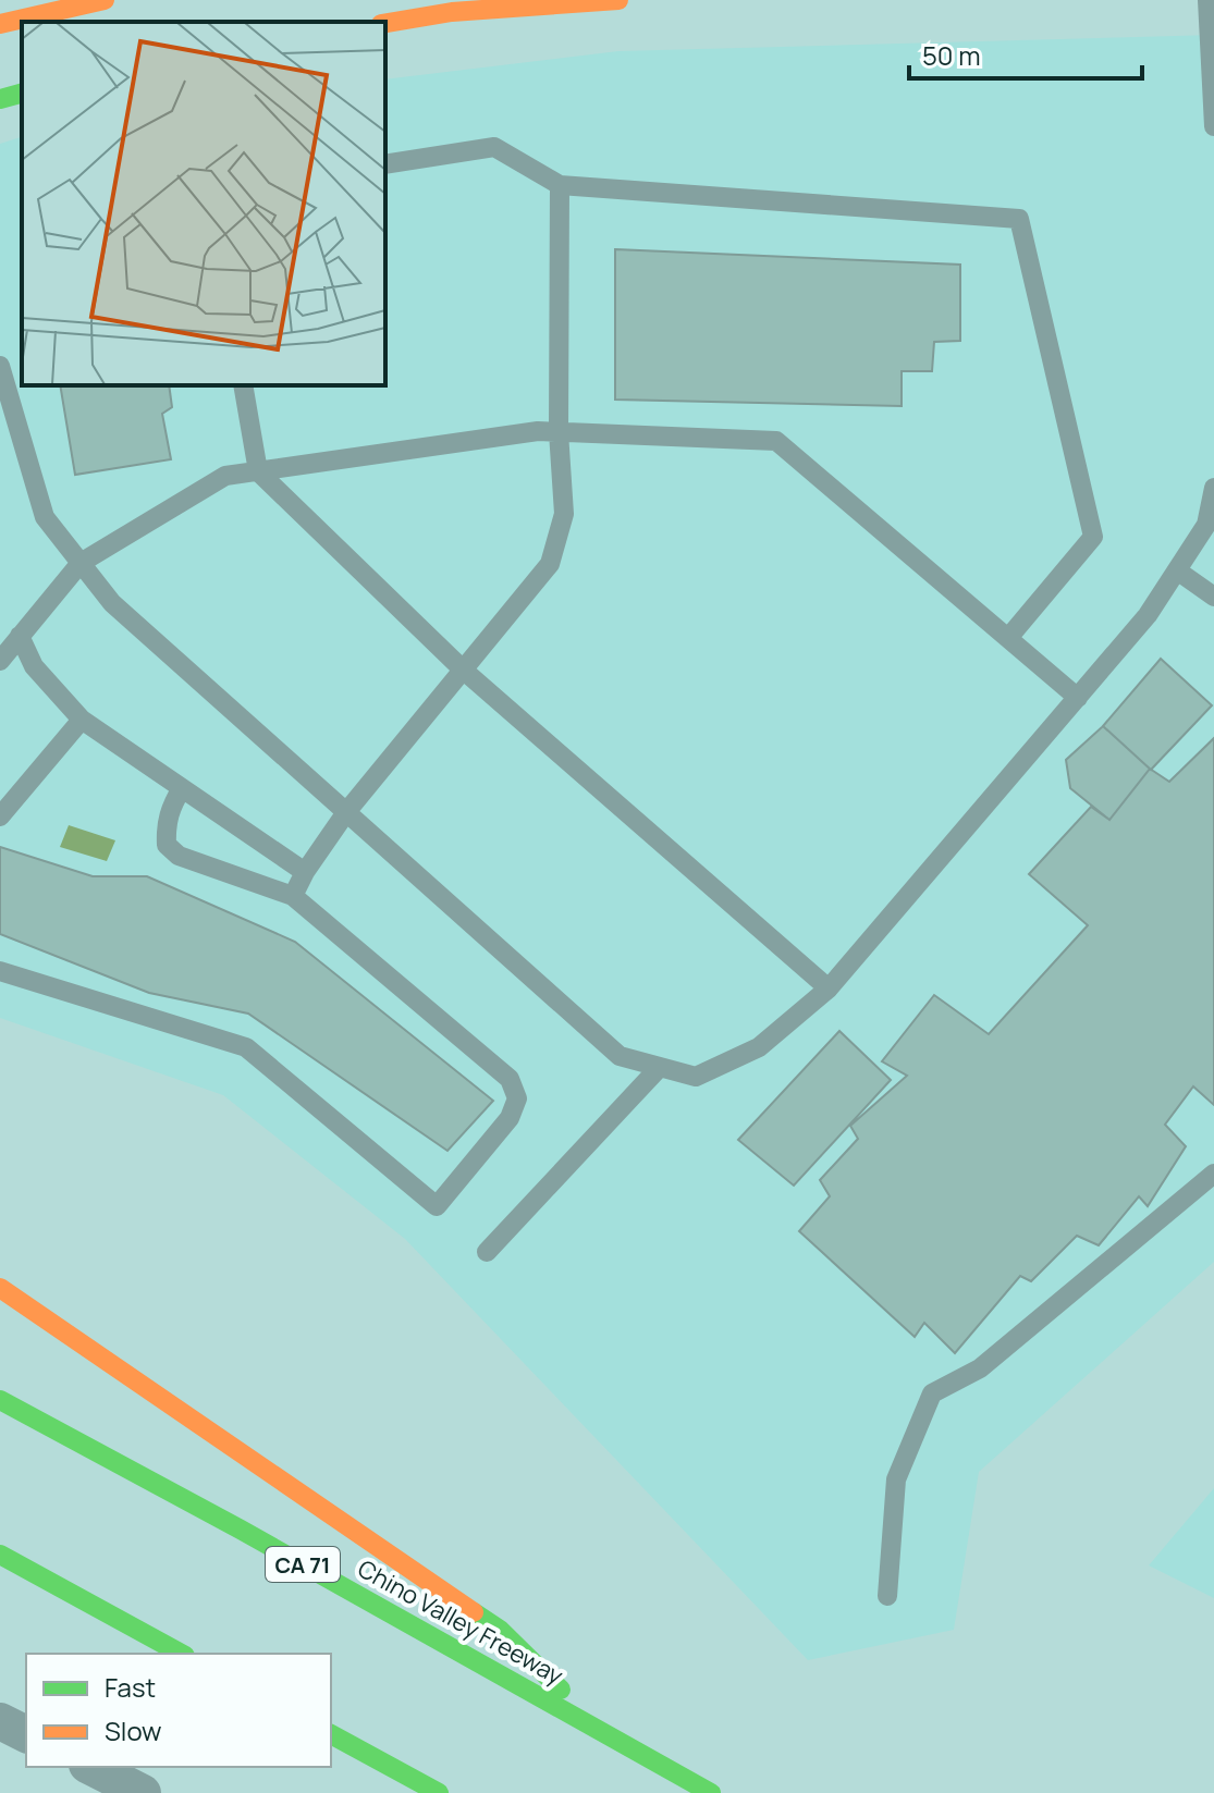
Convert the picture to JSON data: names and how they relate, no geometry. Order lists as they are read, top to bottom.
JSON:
{
  "streets": {
    "main road": ["CA 71", "Chino Valley Freeway"]
  },
  "legend": ["Fast", "Slow"],
  "scale_bar": "50 m"
}
